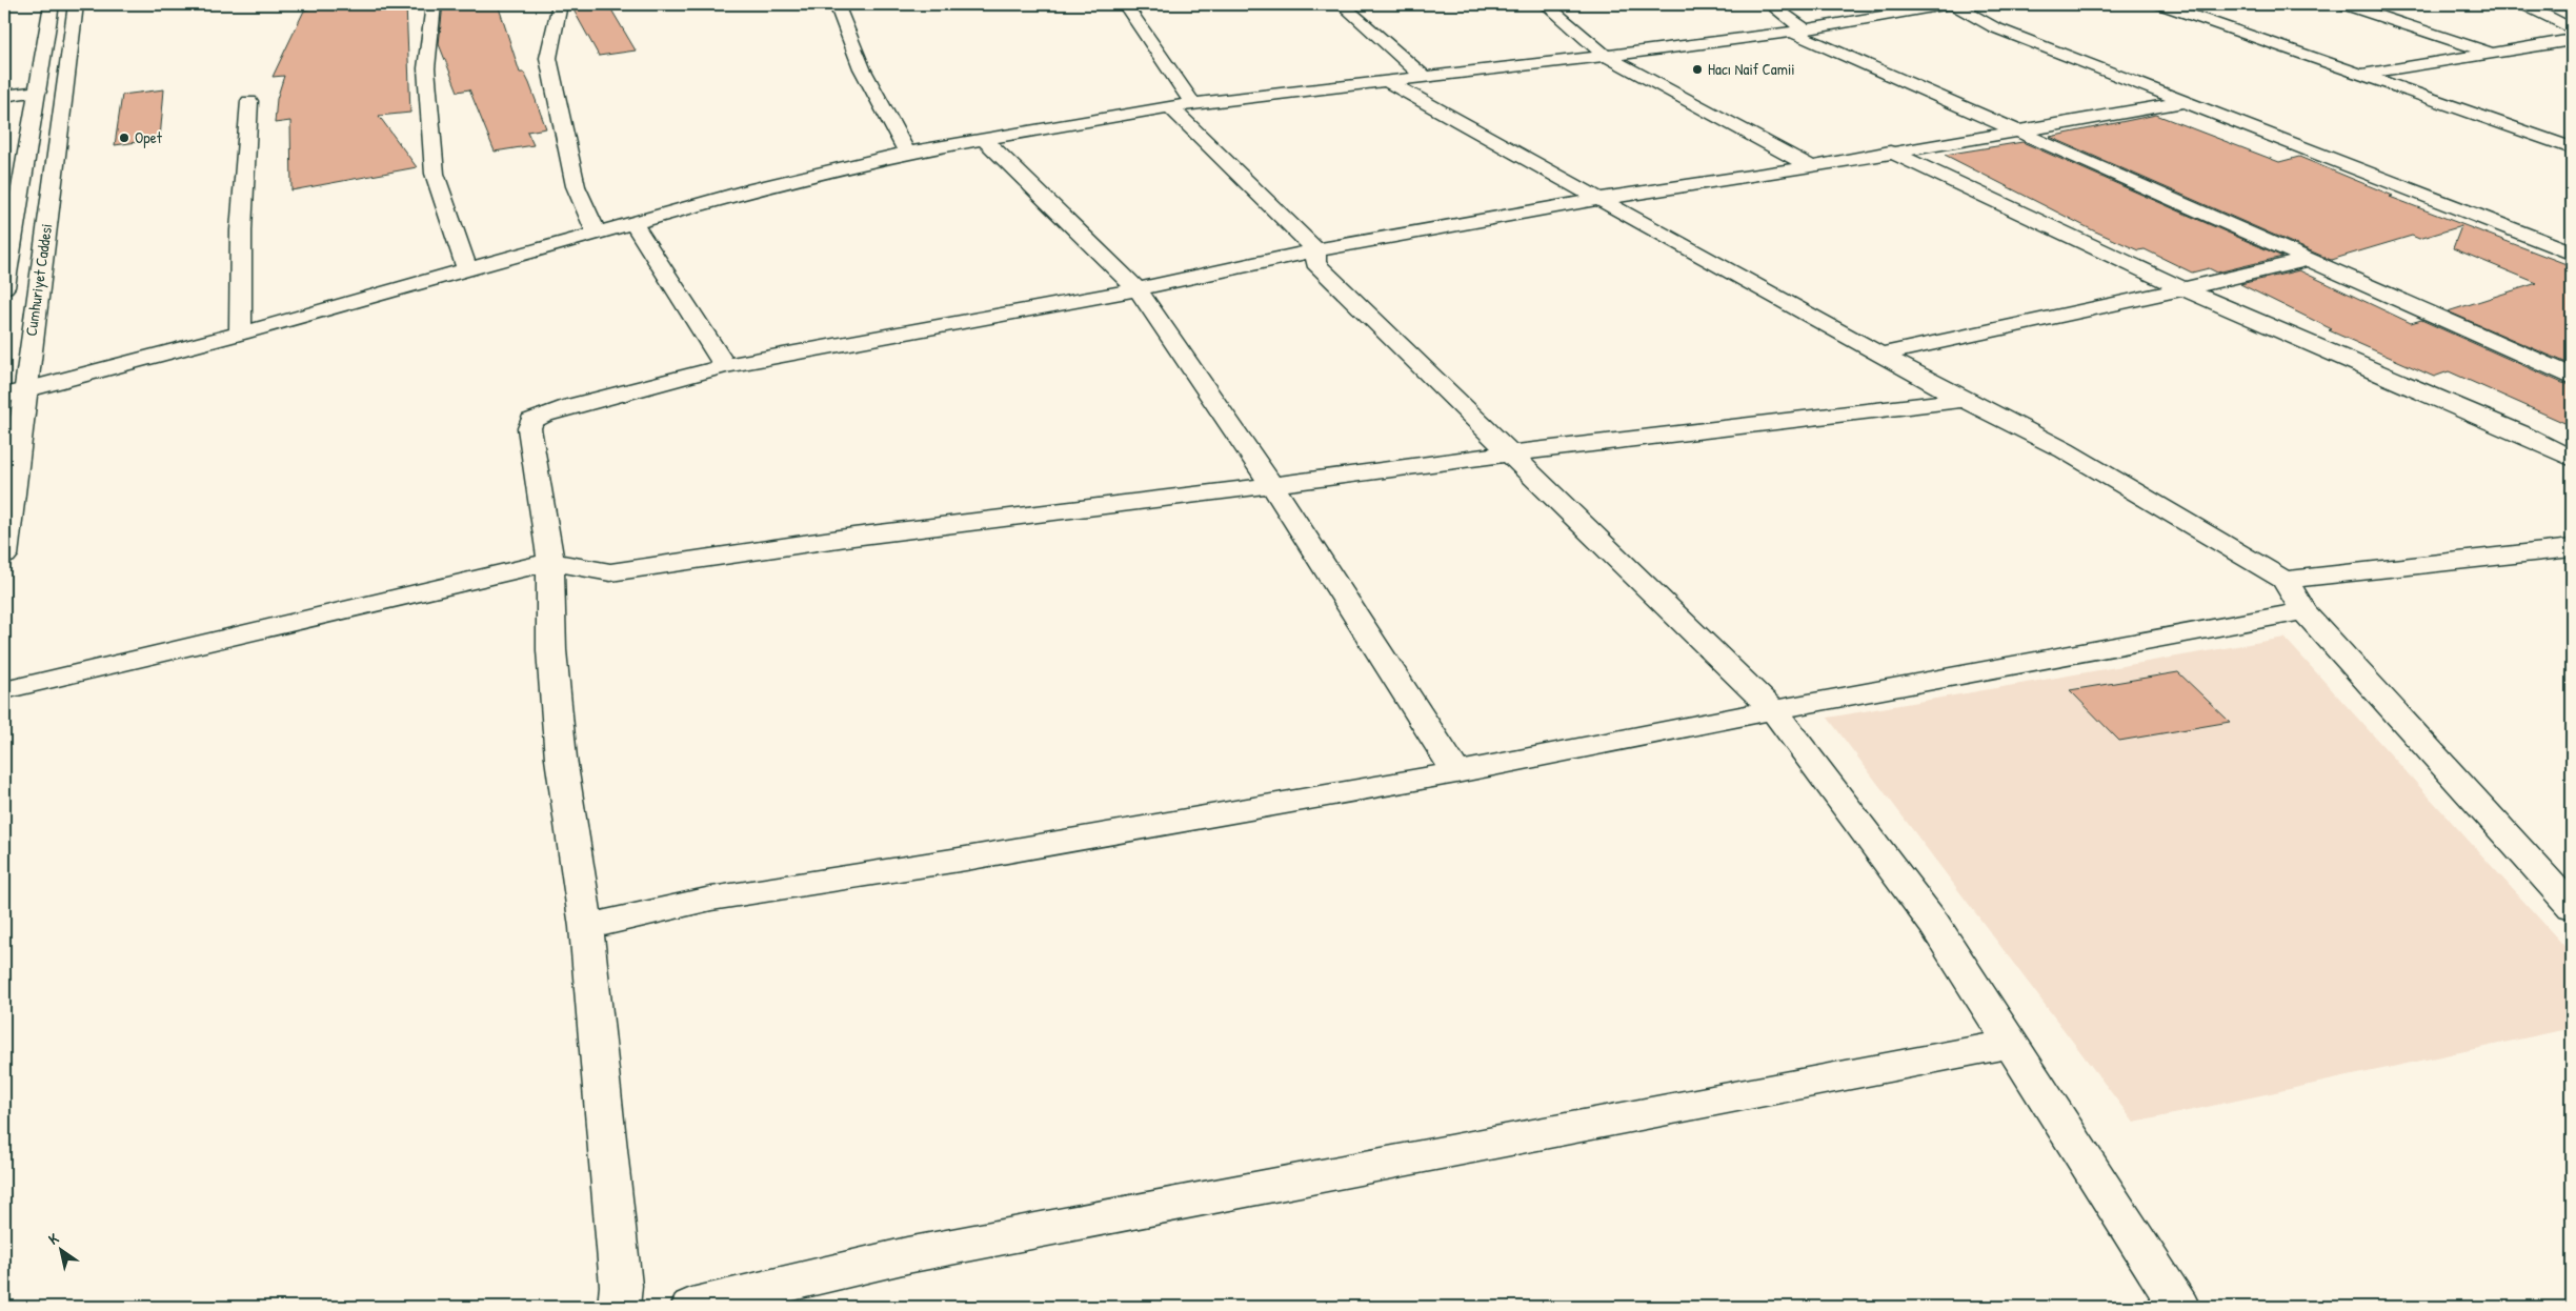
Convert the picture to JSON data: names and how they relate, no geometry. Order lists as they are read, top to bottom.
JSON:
{
  "streets": {
    "street": ["Cumhuriyet Caddesi"]
  },
  "places": ["Hacı Naif Camii", "Opet"],
  "north": "top left"
}
